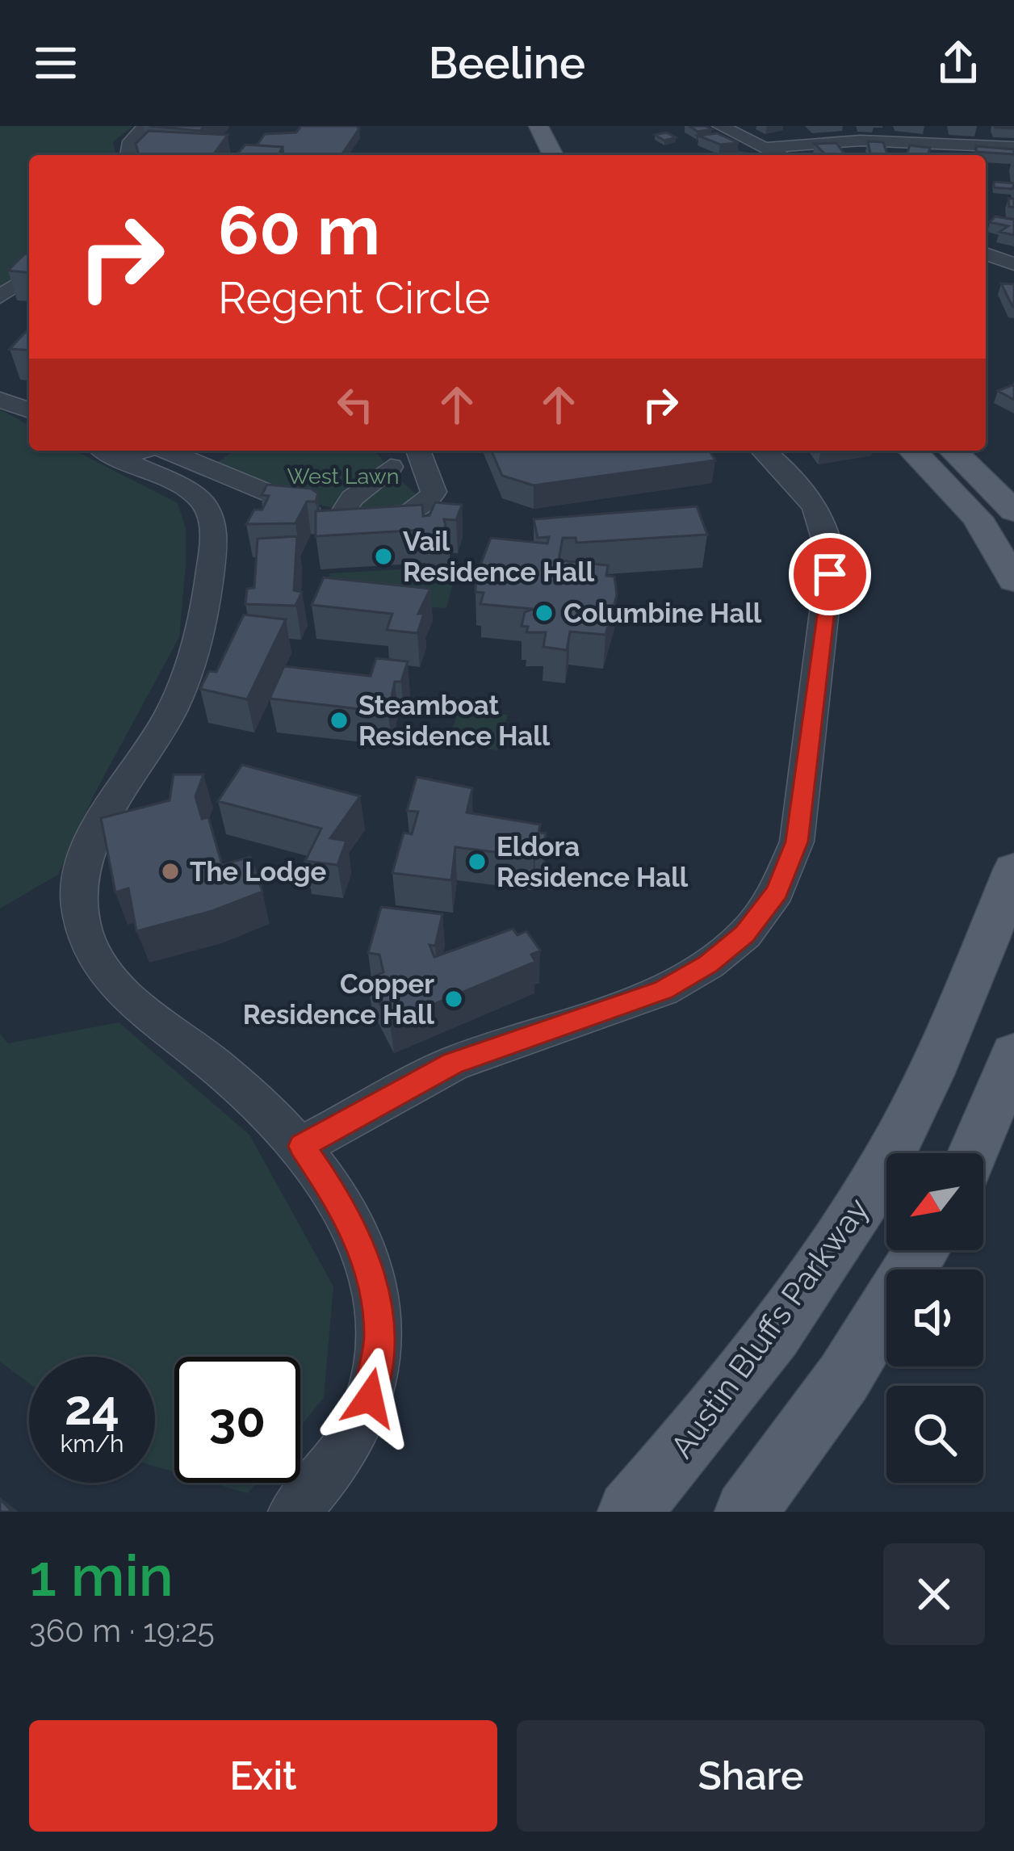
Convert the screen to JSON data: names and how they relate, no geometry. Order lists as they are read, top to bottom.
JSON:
{
  "streets": {
    "main road": ["Austin Bluffs Parkway"]
  },
  "parks": ["West Lawn"],
  "places": [
    "Vail Residence Hall",
    "Columbine Hall",
    "Steamboat Residence Hall",
    "Eldora Residence Hall",
    "The Lodge",
    "Copper Residence Hall"
  ],
  "north": "bottom left",
  "page": {
    "header": "Beeline",
    "turn": ["60 m", "Regent Circle"],
    "speed": "24 km/h",
    "limit": "30",
    "heading": ["1 min", "360 m · 19:25"],
    "buttons": ["Exit", "Share"]
  }
}
